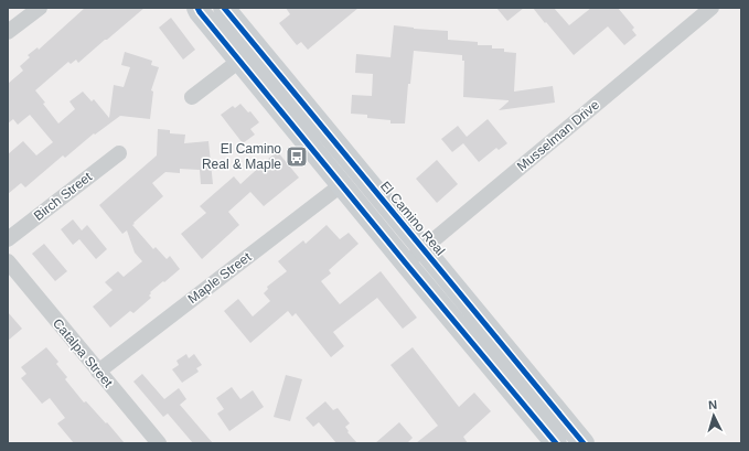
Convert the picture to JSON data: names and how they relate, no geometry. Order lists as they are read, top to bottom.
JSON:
{
  "streets": {
    "main road": ["El Camino Real"],
    "street": [
      "Musselman Drive",
      "Birch Street",
      "Maple Street",
      "Catalpa Street"
    ]
  },
  "crossings": [
    ["Musselman Drive", "El Camino Real"],
    ["Maple Street", "Catalpa Street"]
  ],
  "places": {
    "bus stop": ["El Camino Real & Maple"]
  },
  "north": "top"
}
